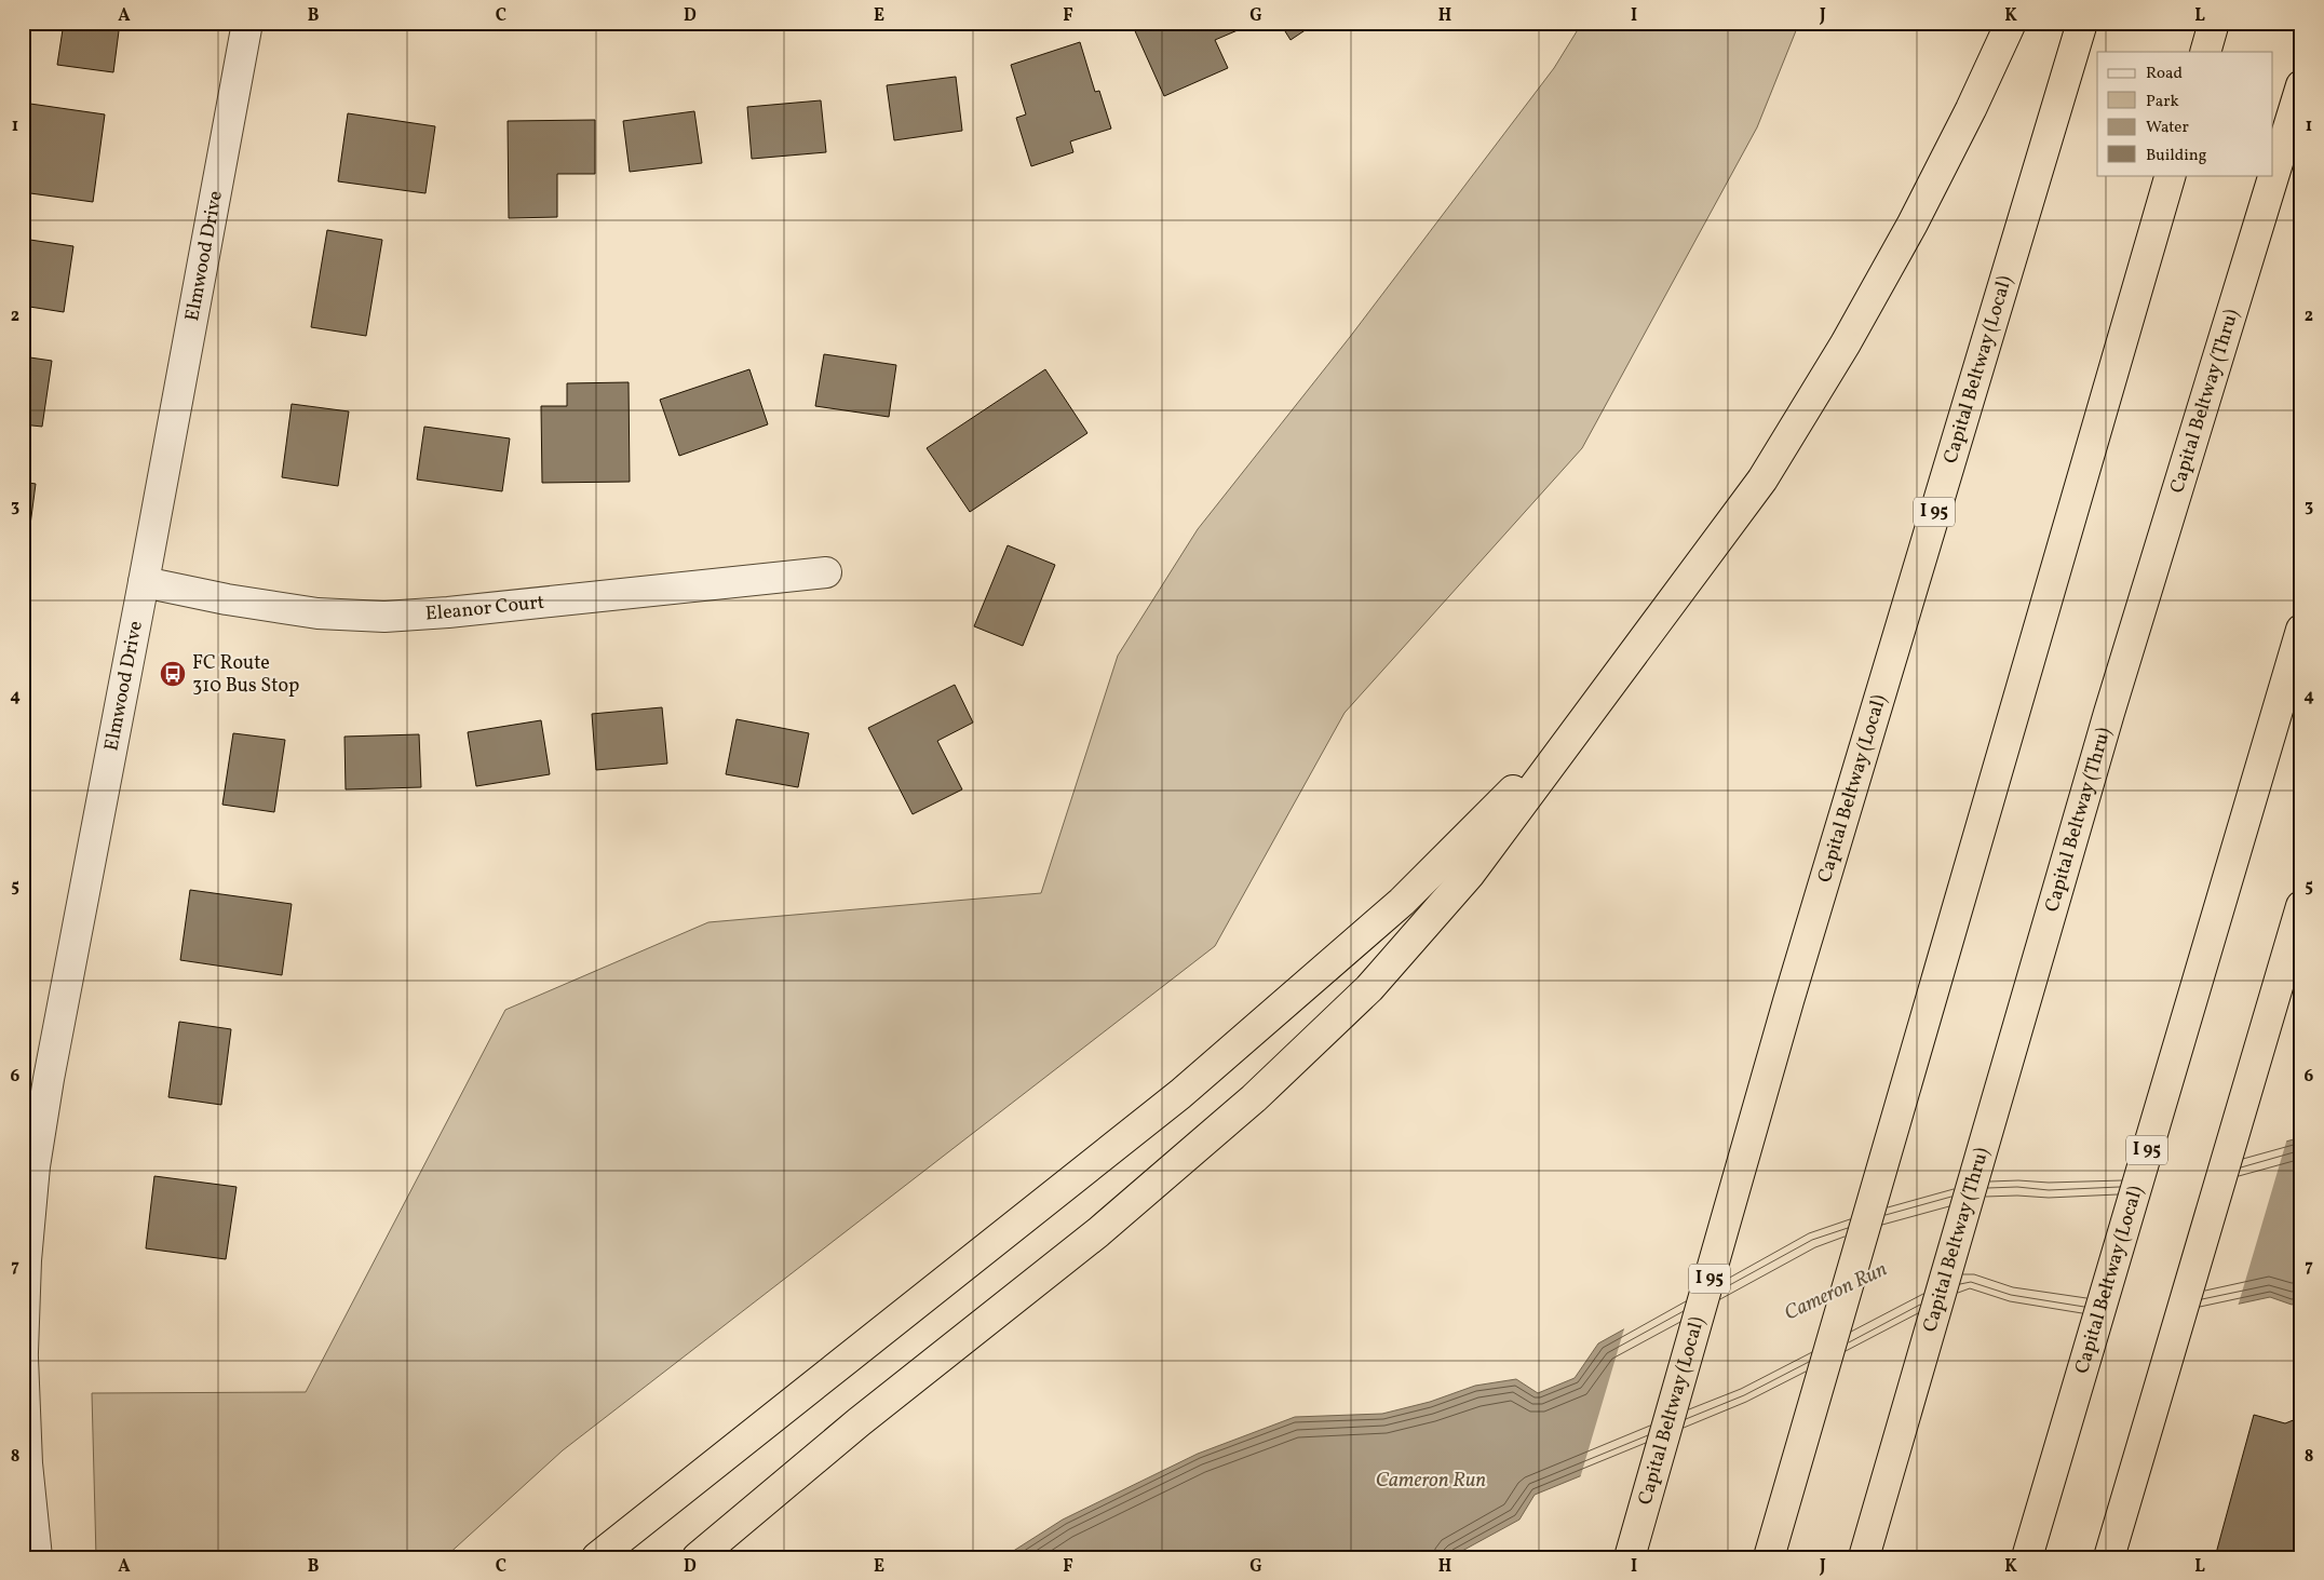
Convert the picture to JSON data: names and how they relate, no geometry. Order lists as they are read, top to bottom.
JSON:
{
  "streets": {
    "highway": ["Capital Beltway (Local)", "Capital Beltway (Thru)", "I 95"],
    "street": ["Elmwood Drive", "Eleanor Court"]
  },
  "crossings": [
    ["Elmwood Drive", "Eleanor Court"]
  ],
  "water": ["Cameron Run"],
  "places": {
    "bus stop": ["FC Route 310 Bus Stop"]
  },
  "legend": [
    "Road",
    "Park",
    "Water",
    "Building"
  ],
  "grid": {
    "columns": [
      "A",
      "B",
      "C",
      "D",
      "E",
      "F",
      "G",
      "H",
      "I",
      "J",
      "K",
      "L"
    ],
    "rows": [
      "1",
      "2",
      "3",
      "4",
      "5",
      "6",
      "7",
      "8"
    ]
  }
}
